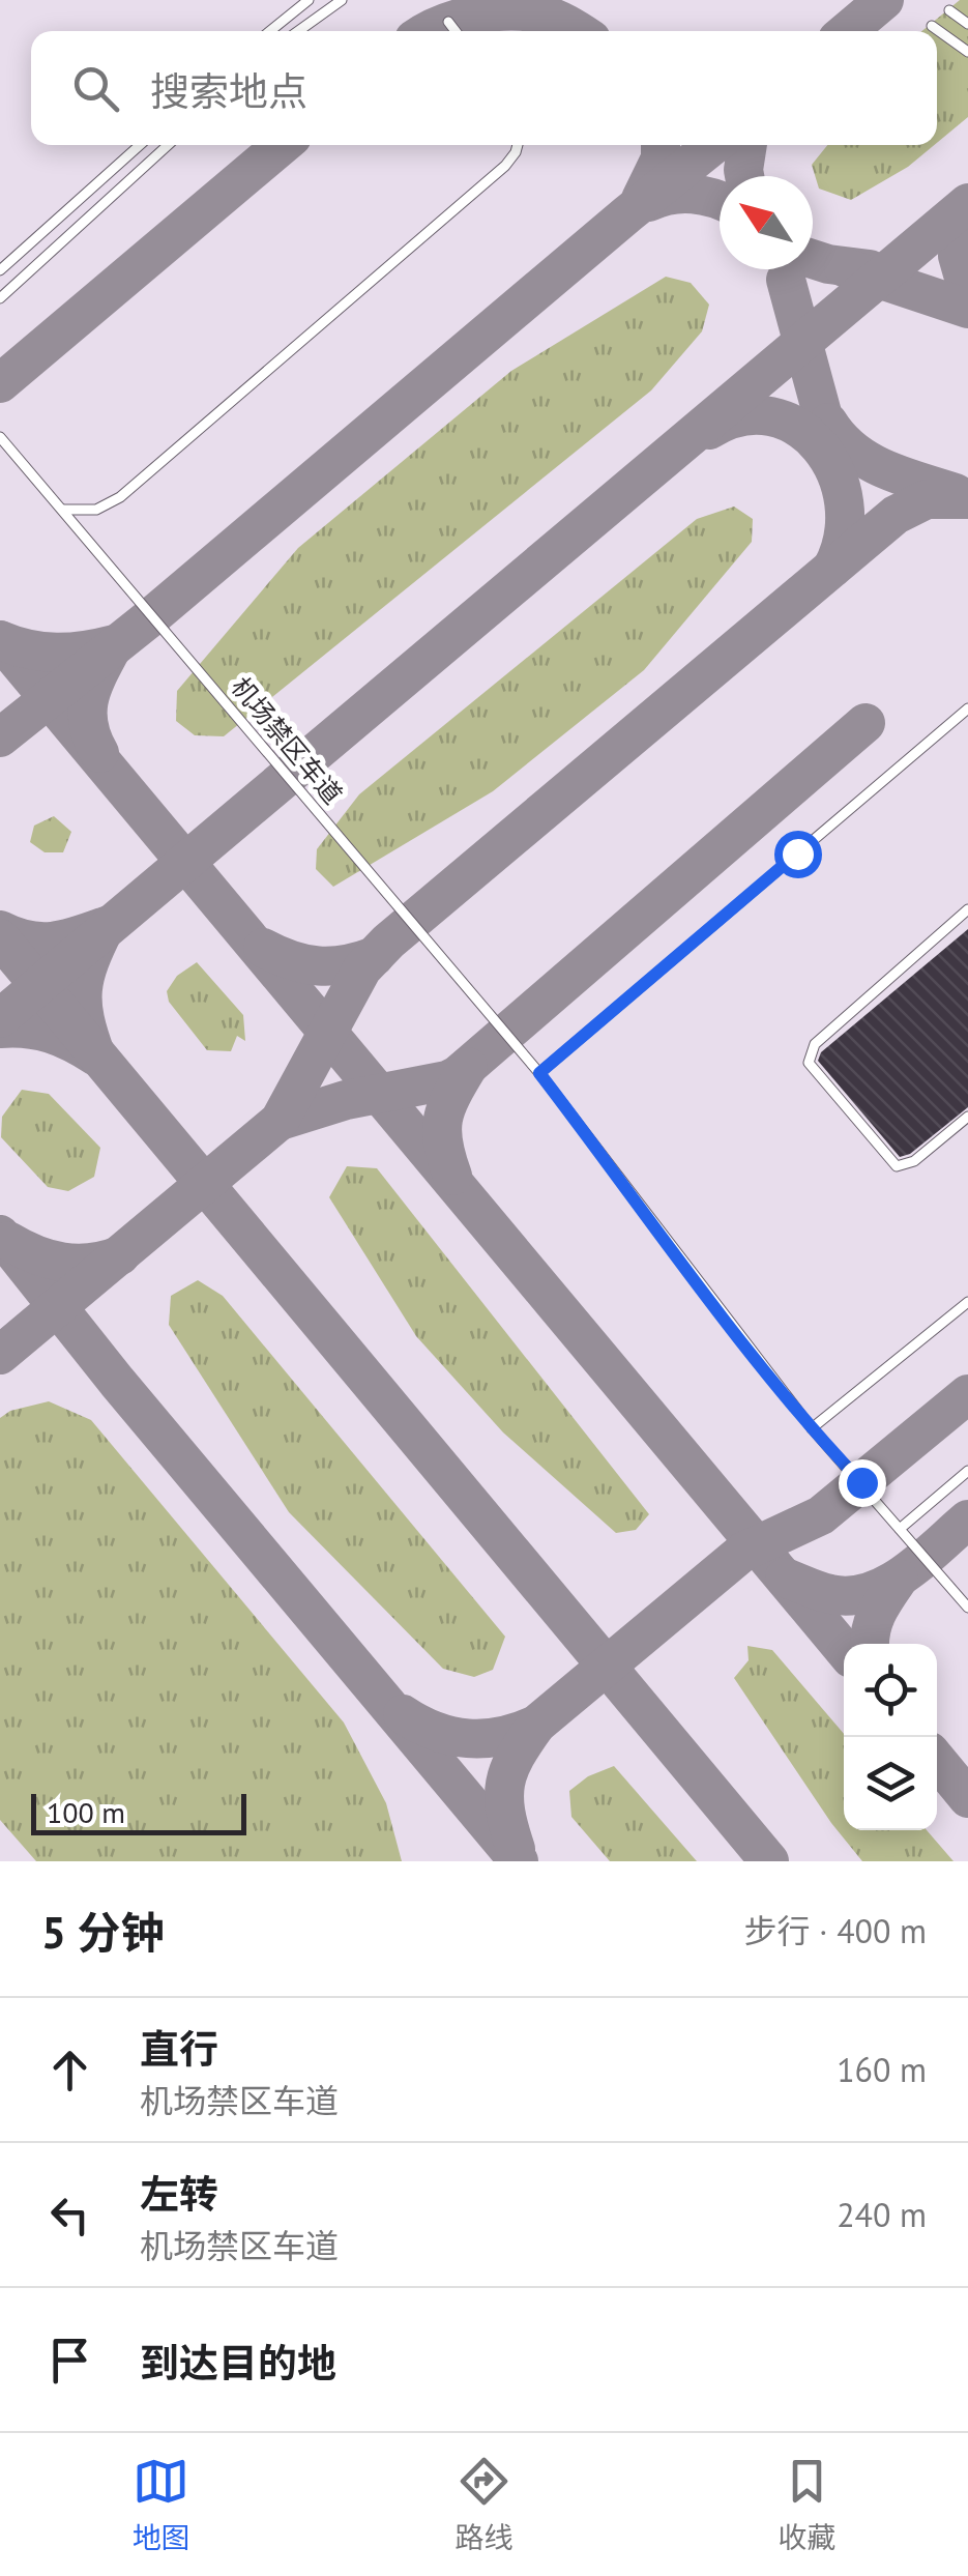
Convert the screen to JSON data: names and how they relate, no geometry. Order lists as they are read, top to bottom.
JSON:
{
  "streets": {
    "lane": ["机场禁区车道"]
  },
  "scale_bar": "100 m",
  "north": "top left",
  "page": {
    "search": "搜索地点",
    "scale": "100 m",
    "heading": ["5 分钟", "步行 · 400 m"],
    "list": [
      ["直行", "机场禁区车道", "160 m"],
      ["左转", "机场禁区车道", "240 m"],
      "到达目的地"
    ],
    "nav": ["地图", "路线", "收藏"]
  }
}
